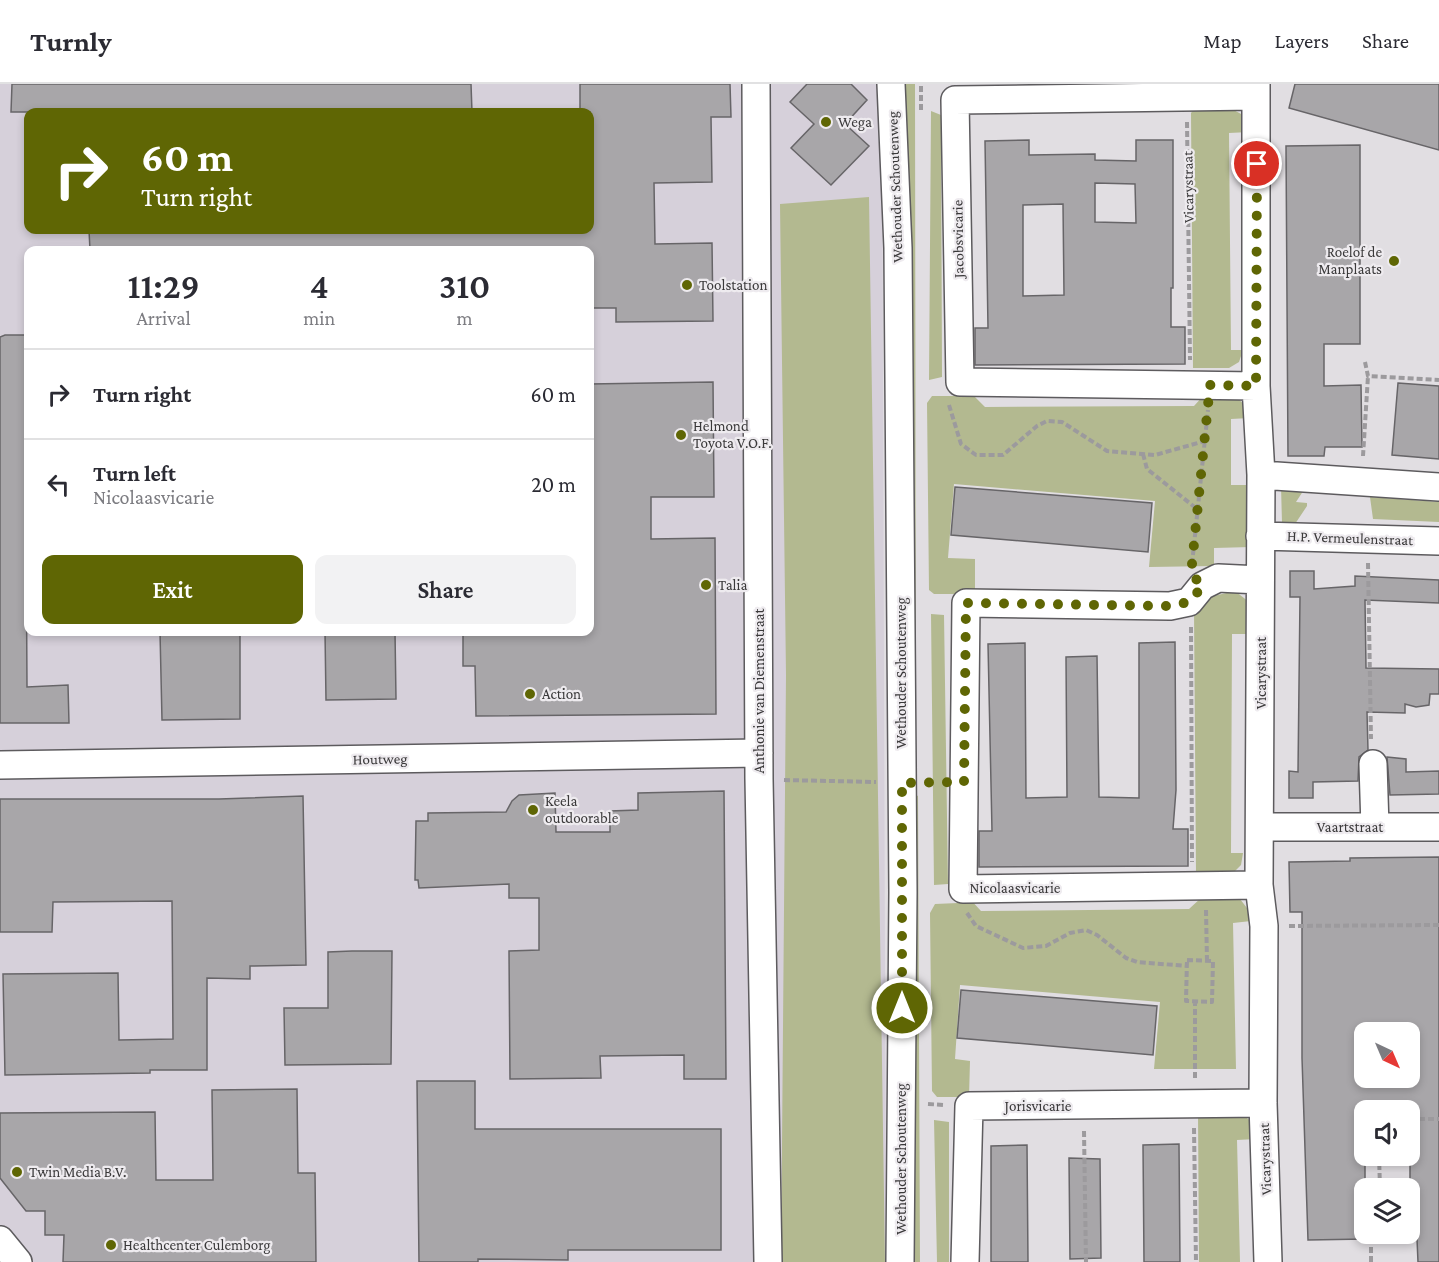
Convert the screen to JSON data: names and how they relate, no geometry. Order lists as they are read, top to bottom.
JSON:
{
  "streets": {
    "street": [
      "Wethouder Schoutenweg",
      "Vicarystraat",
      "Jacobsvicarie",
      "H.P. Vermeulenstraat",
      "Anthonie van Diemenstraat",
      "Houtweg",
      "Vaartstraat",
      "Nicolaasvicarie",
      "Jorisvicarie"
    ]
  },
  "crossings": [
    ["Vicarystraat", "Jacobsvicarie"],
    ["Vicarystraat", "H.P. Vermeulenstraat"],
    ["Vicarystraat", "Vaartstraat"],
    ["Vicarystraat", "Nicolaasvicarie"],
    ["Vicarystraat", "Jorisvicarie"],
    ["Anthonie van Diemenstraat", "Houtweg"]
  ],
  "places": [
    "Wega",
    "Roelof de Manplaats",
    "Toolstation",
    "Helmond Toyota V.O.F.",
    "Talia",
    "Action",
    "Keela outdoorable",
    "Twin Media B.V.",
    "Healthcenter Culemborg"
  ],
  "north": "bottom right",
  "page": {
    "header": "Turnly",
    "nav": ["Map", "Layers", "Share"],
    "turn": ["60 m", "Turn right"],
    "eta": [
      "11:29",
      "Arrival",
      "4",
      "min",
      "310",
      "m"
    ],
    "list": [
      {
        "name": "Turn right",
        "value": "60 m"
      },
      {
        "name": "Turn left",
        "note": "Nicolaasvicarie",
        "value": "20 m"
      }
    ],
    "buttons": ["Exit", "Share"]
  }
}
